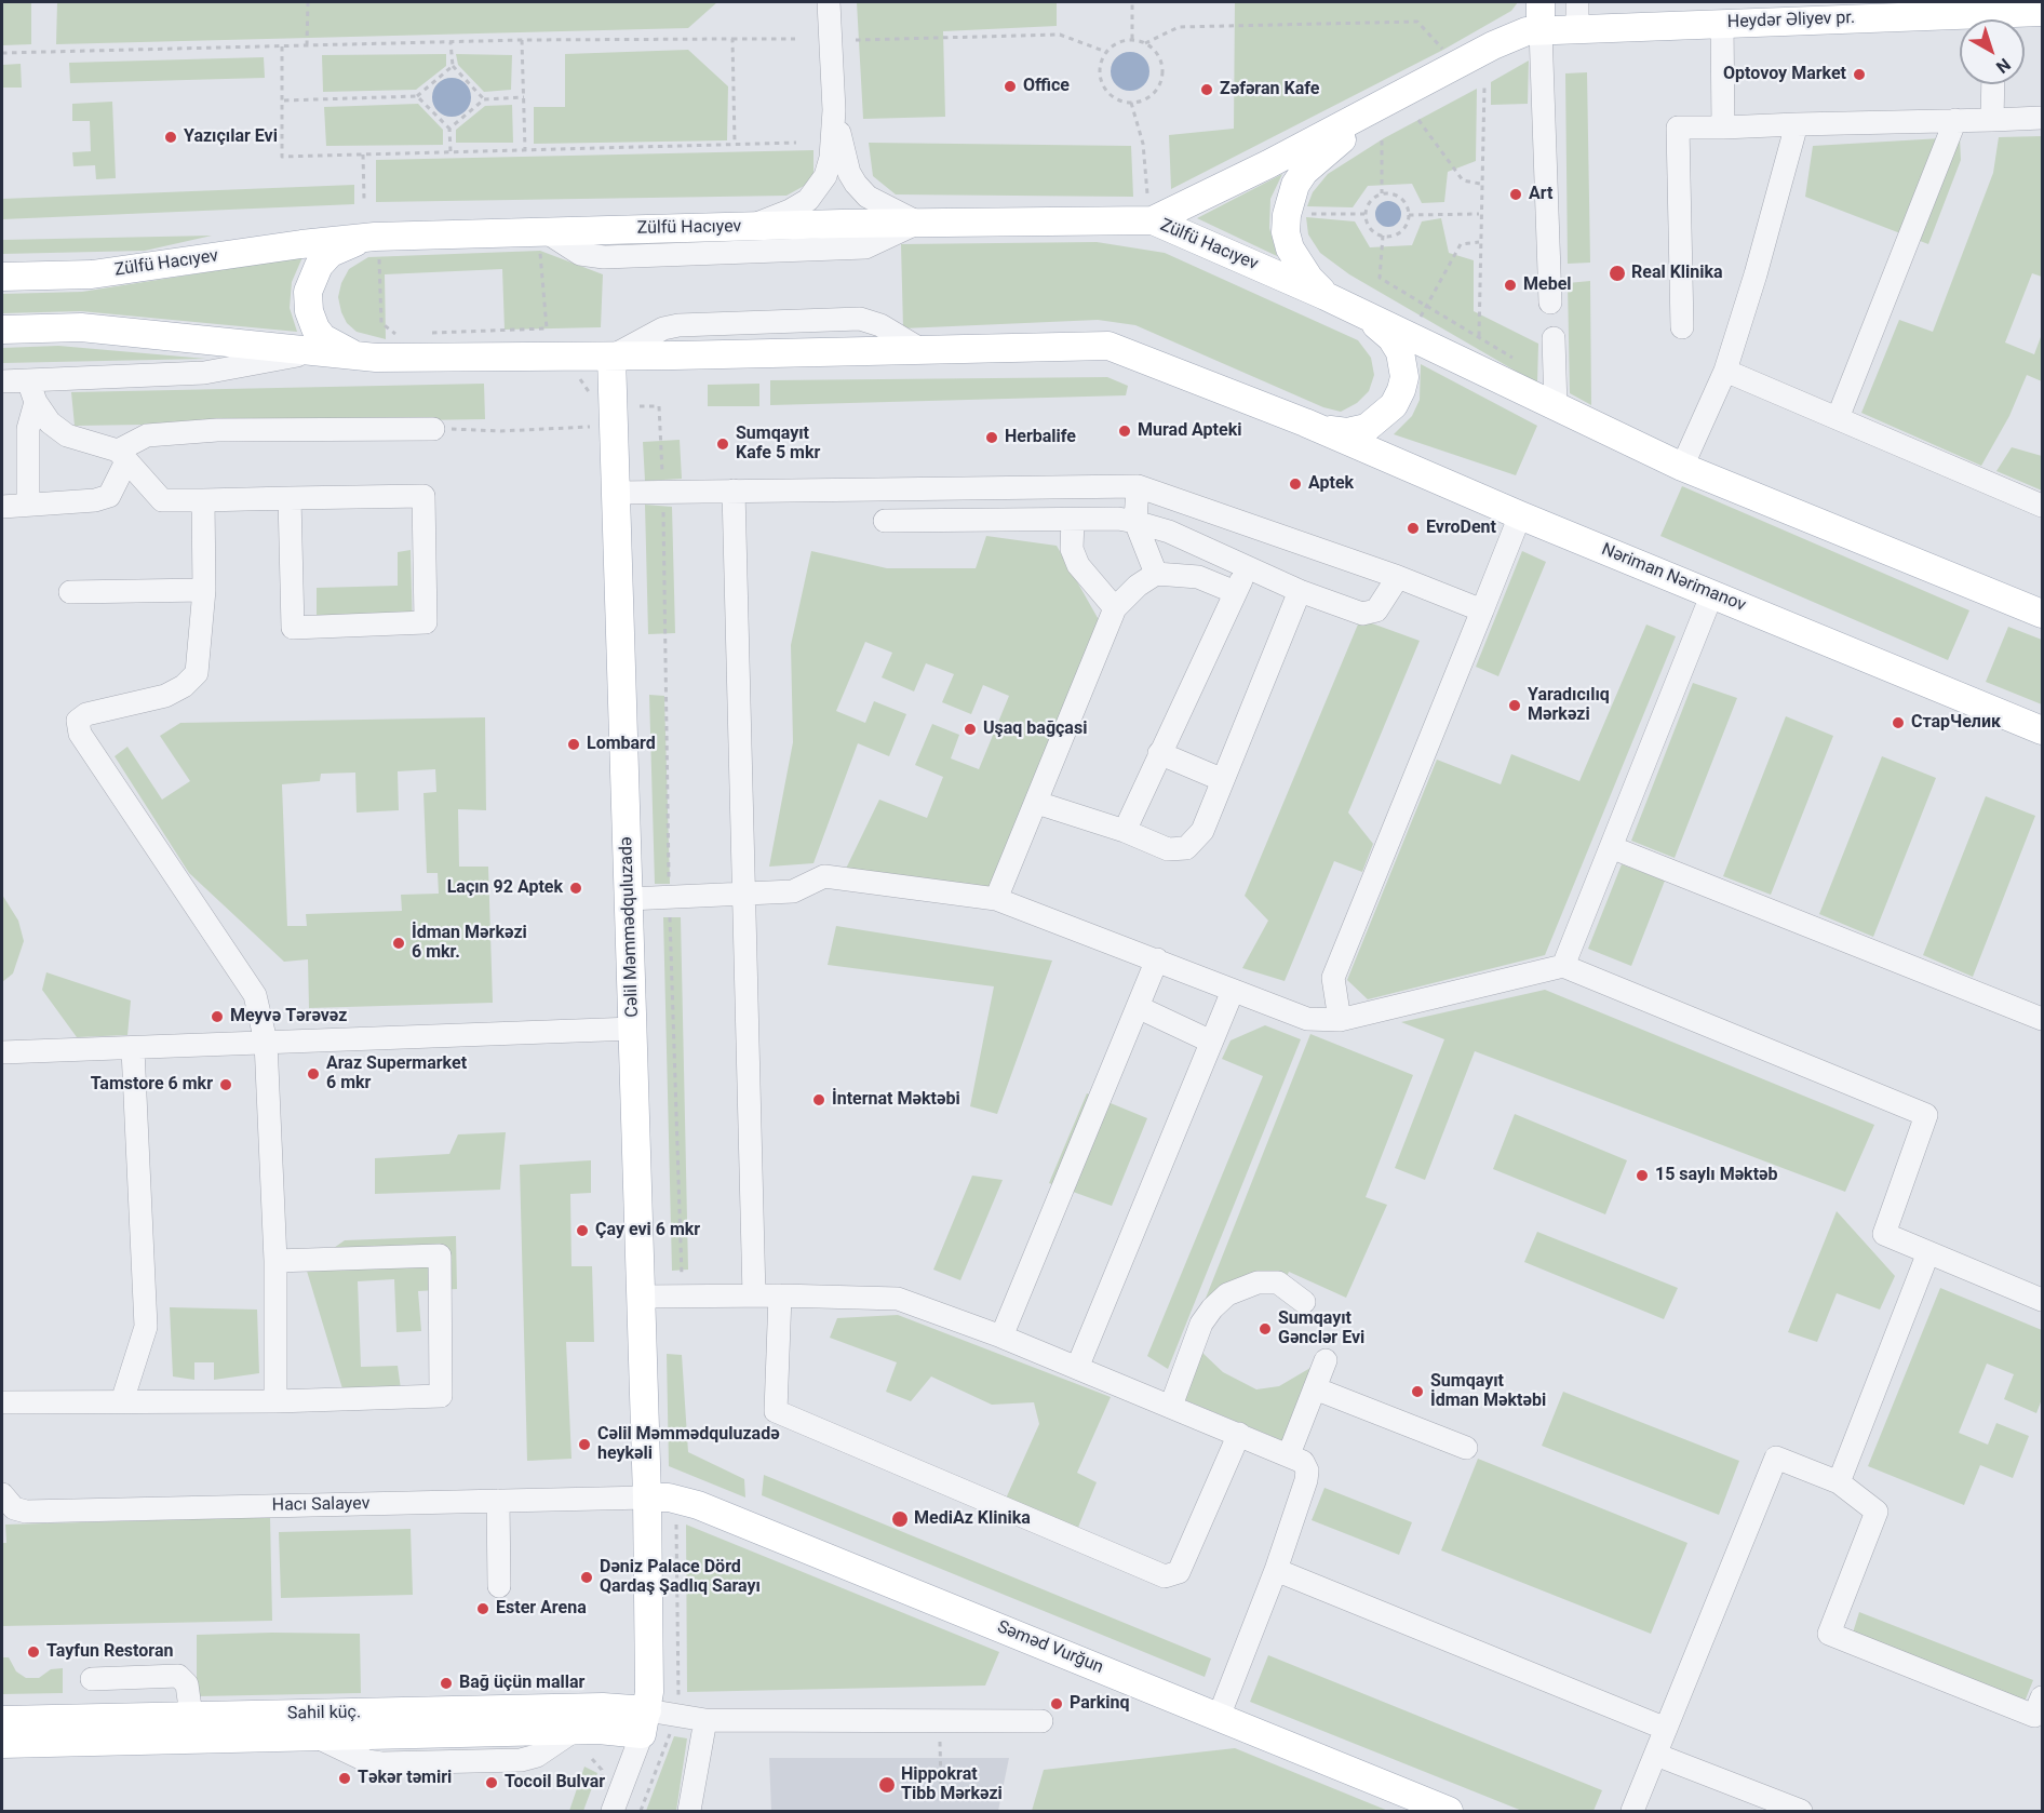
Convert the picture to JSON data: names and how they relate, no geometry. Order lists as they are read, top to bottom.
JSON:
{
  "streets": {
    "main road": [
      "Heydər Əliyev pr.",
      "Zülfü Hacıyev",
      "Nəriman Nərimanov",
      "Cəlil Məmmədquluzadə",
      "Səməd Vurğun",
      "Sahil küç."
    ],
    "street": ["Hacı Salayev"]
  },
  "crossings": [
    ["Cəlil Məmmədquluzadə", "Hacı Salayev"],
    ["Cəlil Məmmədquluzadə", "Səməd Vurğun"],
    ["Cəlil Məmmədquluzadə", "Sahil küç."],
    ["Hacı Salayev", "Səməd Vurğun"]
  ],
  "places": [
    "Optovoy Market",
    "Office",
    "Zәfәran Kafe",
    "Yazıçılar Evi",
    "Art",
    "Real Klinika",
    "Mebel",
    "Murad Apteki",
    "Herbalife",
    "Sumqayıt Kafe 5 mkr",
    "Aptek",
    "EvroDent",
    "Yaradıcılıq Mərkəzi",
    "СтарЧелик",
    "Uşaq bağçasi",
    "Lombard",
    "Laçın 92 Aptek",
    "İdman Mәrkәzi 6 mkr.",
    "Meyvə Tərəvəz",
    "Araz Supermarket 6 mkr",
    "Tamstore 6 mkr",
    "İnternat Məktəbi",
    "15 saylı Məktəb",
    "Çay evi 6 mkr",
    "Sumqayıt Gənclər Evi",
    "Sumqayıt İdman Məktəbi",
    "Cəlil Məmmədquluzadə heykəli",
    "MediAz Klinika",
    "Dəniz Palace Dörd Qardaş Şadlıq Sarayı",
    "Ester Arena",
    "Tayfun Restoran",
    "Bağ üçün mallar",
    "Parkinq",
    "Təkər təmiri",
    "Tocoil Bulvar",
    "Hippokrat Tibb Mərkəzi"
  ],
  "north": "bottom right"
}
